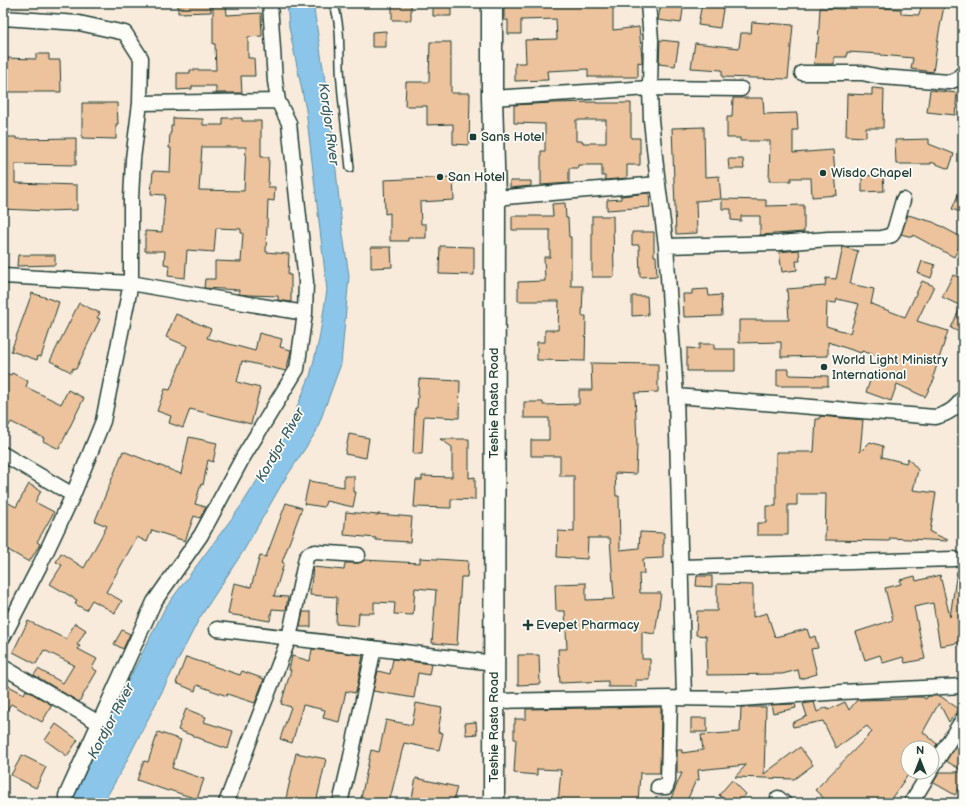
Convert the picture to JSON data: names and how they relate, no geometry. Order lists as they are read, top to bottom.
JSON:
{
  "streets": {
    "main road": ["Teshie Rasta Road"]
  },
  "water": ["Kordjor River"],
  "places": {
    "transit": ["Sans Hotel"],
    "other": ["Wisdo Chapel", "San Hotel", "World Light Ministry International"],
    "health": ["Evepet Pharmacy"]
  },
  "north": "top"
}
